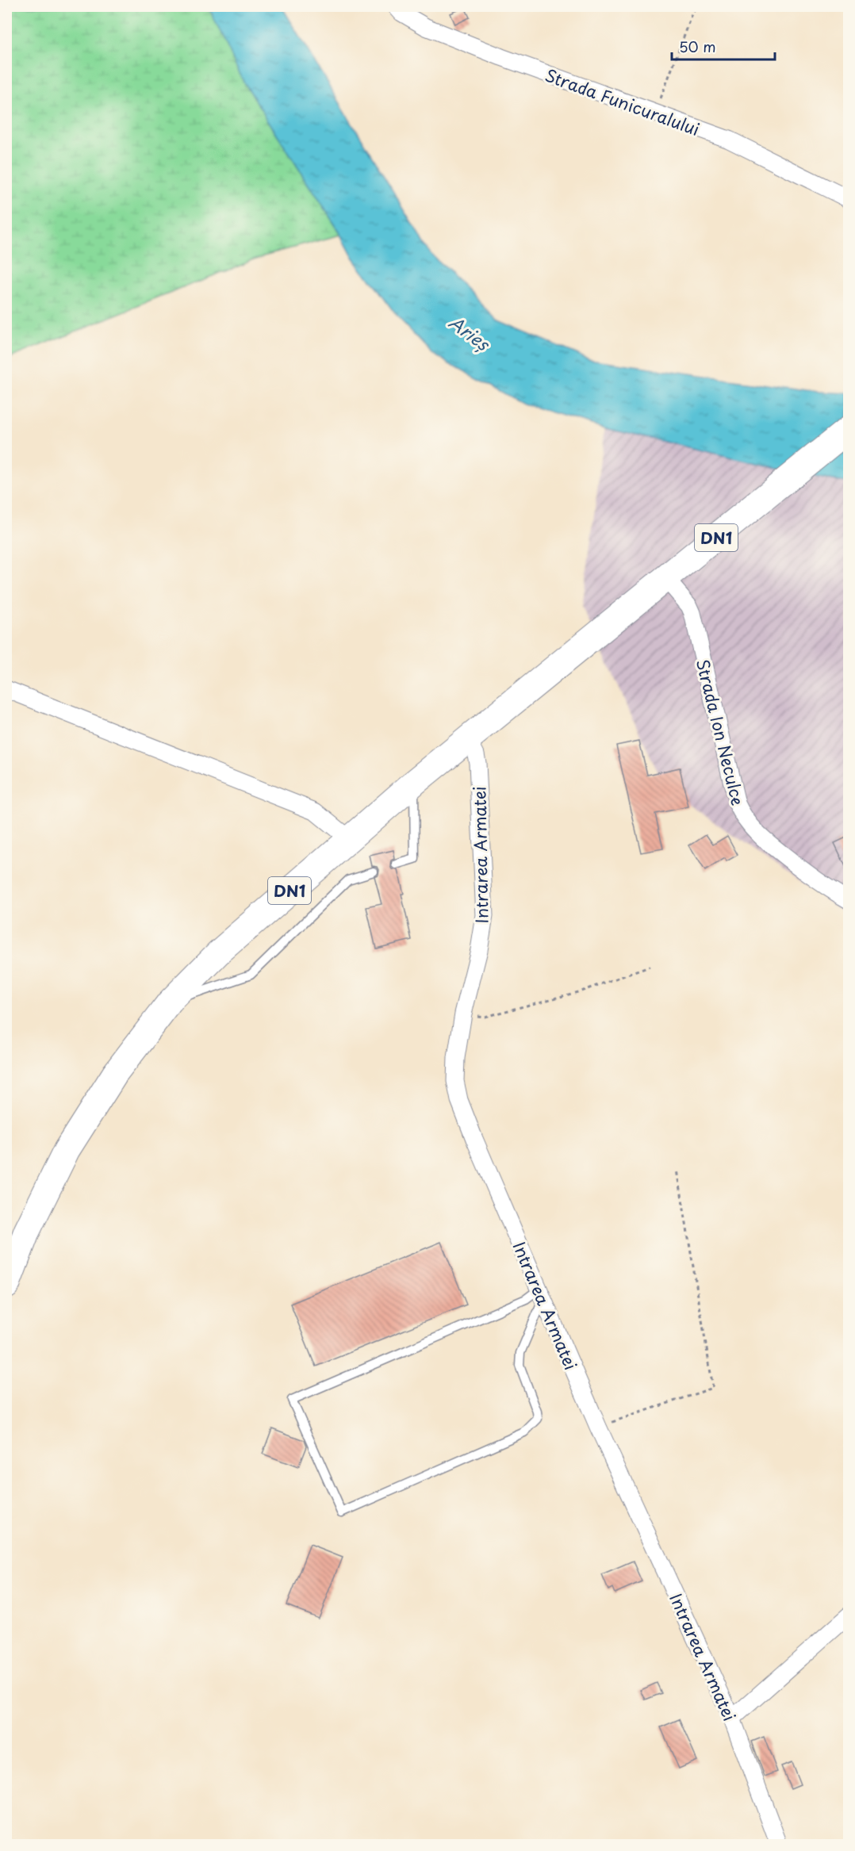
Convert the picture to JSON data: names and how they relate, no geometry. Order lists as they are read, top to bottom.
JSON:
{
  "streets": {
    "main road": ["DN1"],
    "street": ["Strada Funicuralului", "Strada Ion Neculce", "Intrarea Armatei"]
  },
  "crossings": [
    ["DN1", "Strada Ion Neculce"],
    ["DN1", "Intrarea Armatei"]
  ],
  "water": ["Arieș"],
  "scale_bar": "50 m"
}
